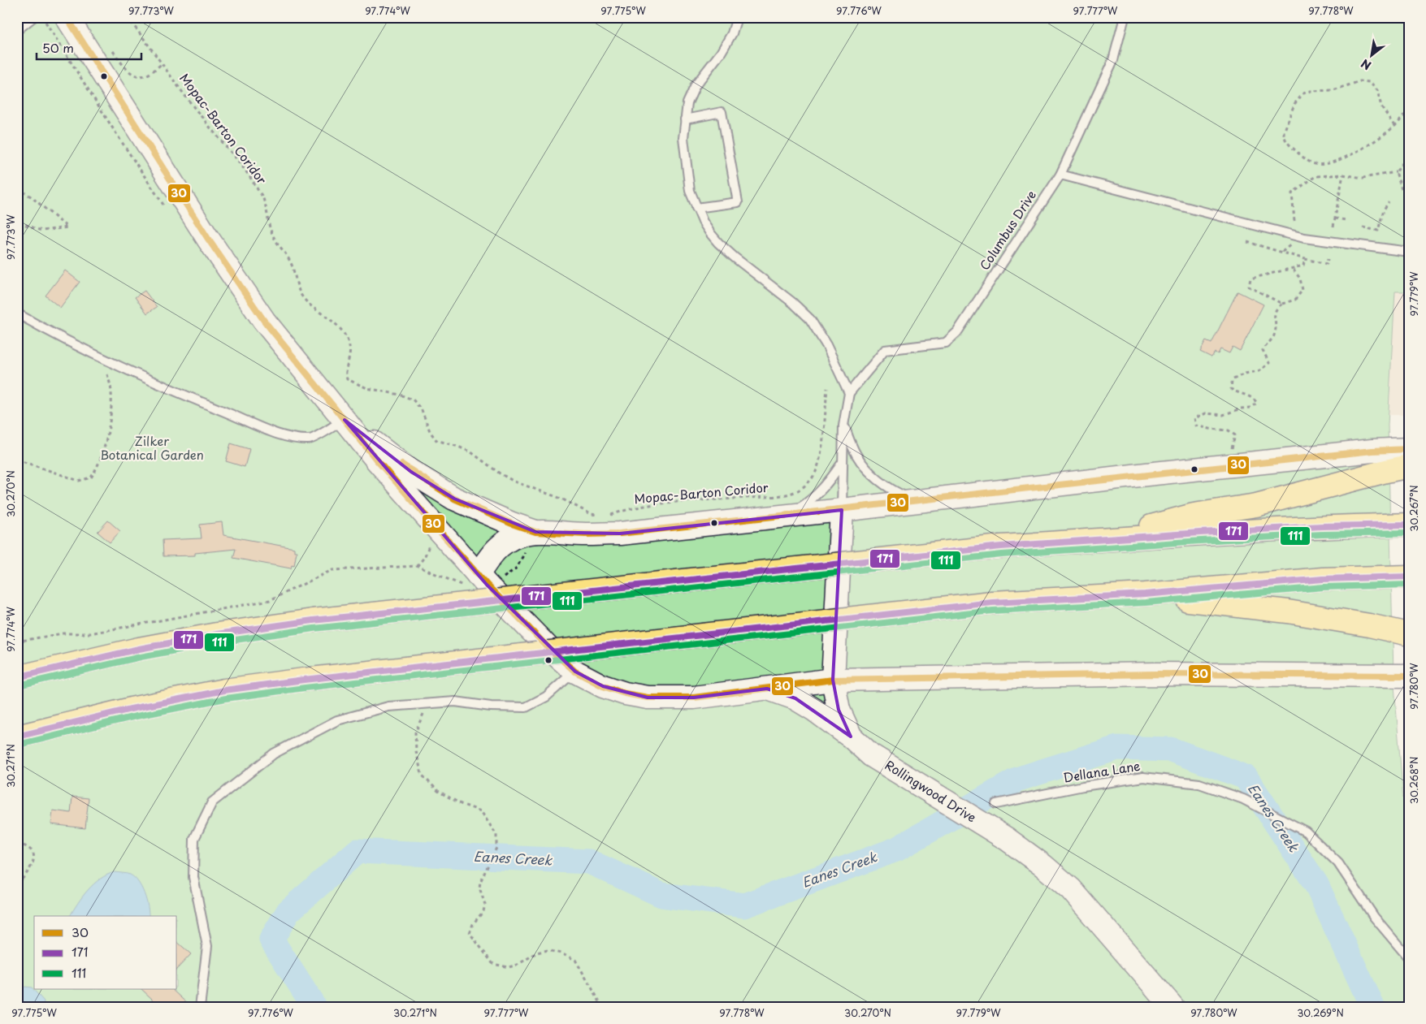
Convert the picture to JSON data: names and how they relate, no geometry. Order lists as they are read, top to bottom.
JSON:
{
  "streets": {
    "main road": ["Rollingwood Drive"],
    "lane": ["Columbus Drive", "Dellana Lane"],
    "path": ["Mopac-Barton Coridor"]
  },
  "water": ["Eanes Creek"],
  "parks": ["Zilker Botanical Garden"],
  "lines": ["transit line 30", "transit line 171", "transit line 111"],
  "legend": ["30", "171", "111"],
  "scale_bar": "50 m",
  "north": "bottom left",
  "coordinates": [
    "97.773°W",
    "97.774°W",
    "97.775°W",
    "97.776°W",
    "97.777°W",
    "97.778°W",
    "97.779°W",
    "30.270°N",
    "30.267°N",
    "97.780°W",
    "30.271°N",
    "30.268°N",
    "30.269°N"
  ]
}
